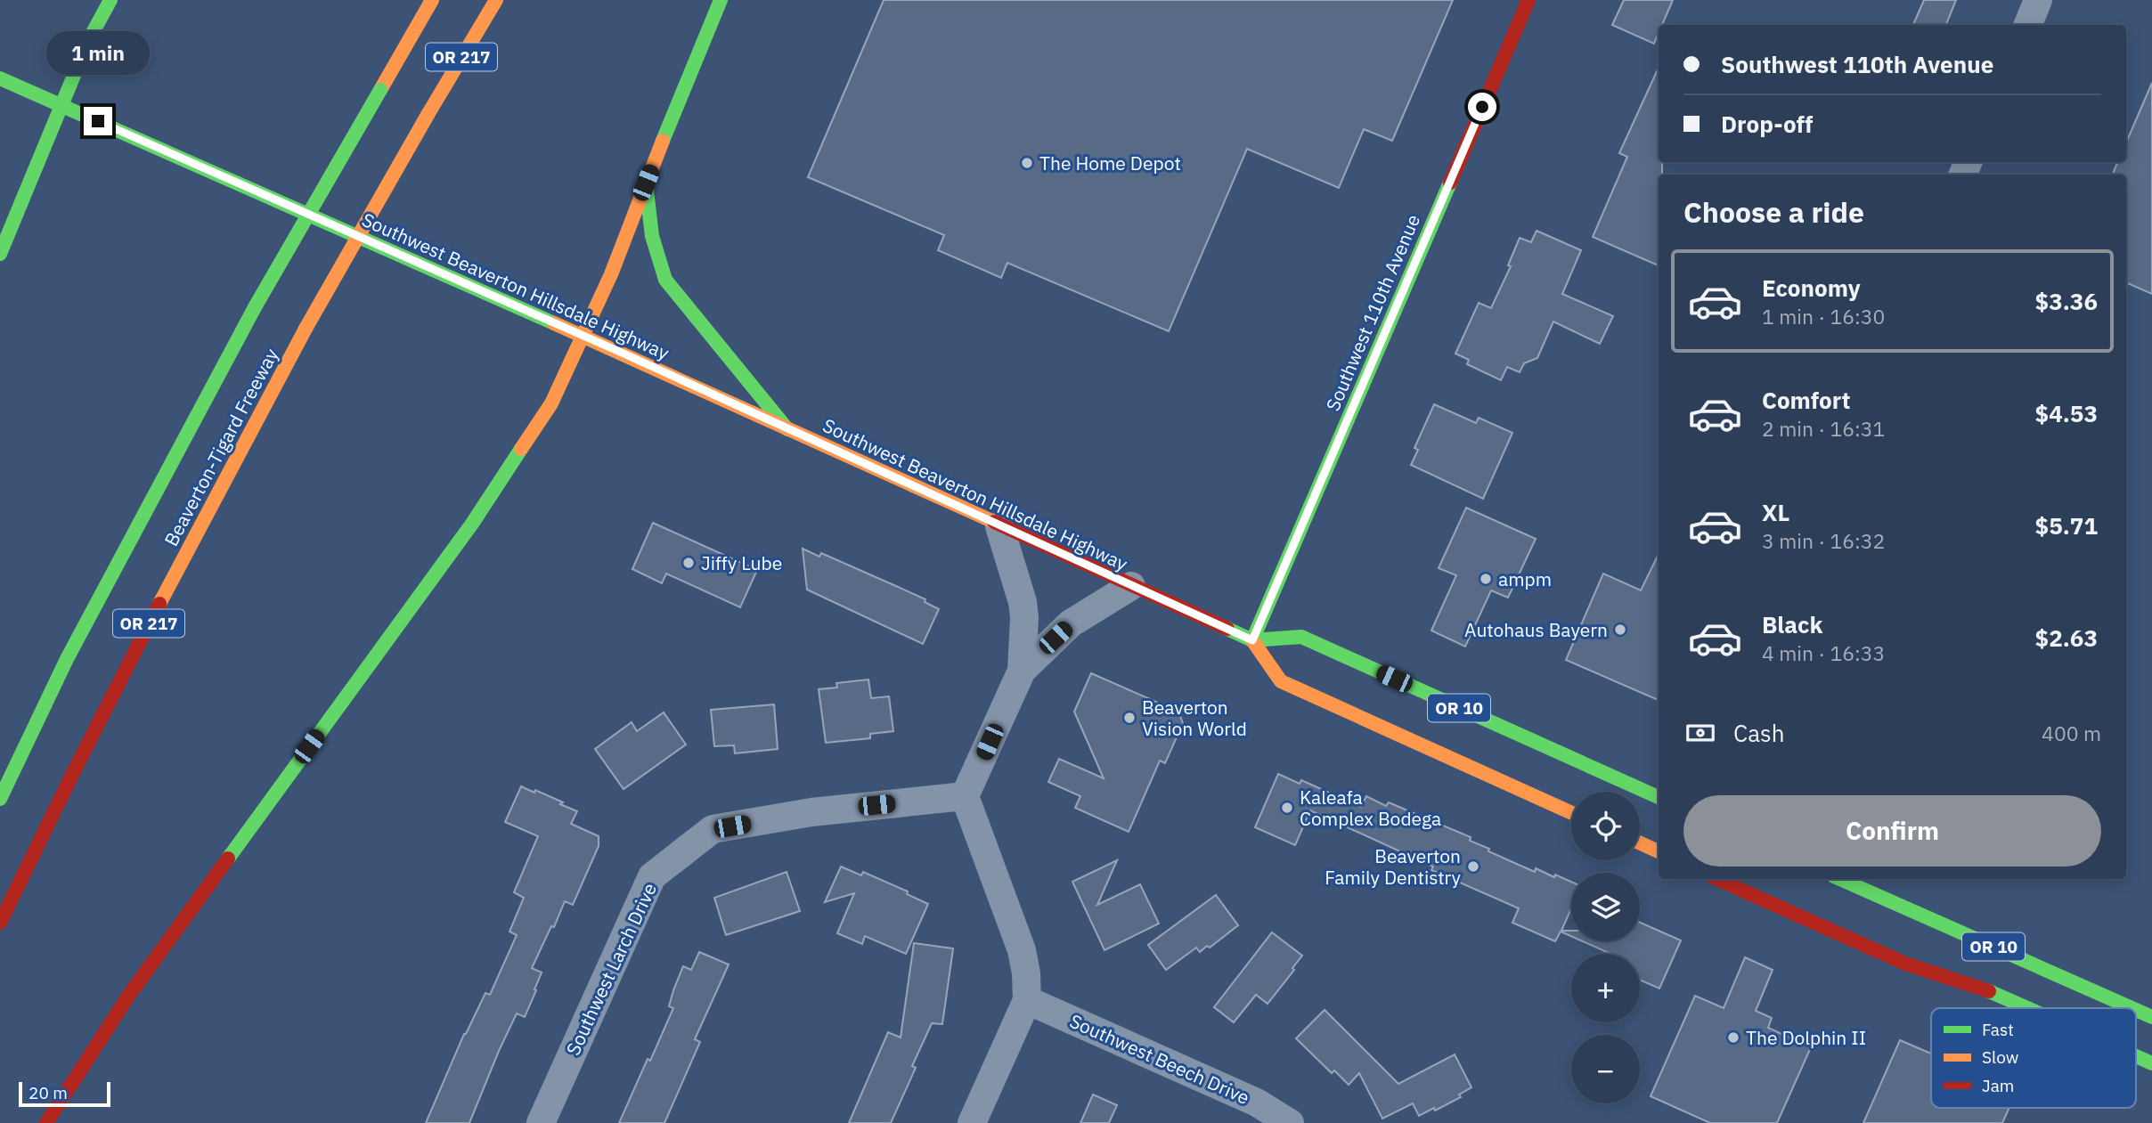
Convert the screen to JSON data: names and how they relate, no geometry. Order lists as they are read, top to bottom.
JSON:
{
  "streets": {
    "main road": [
      "OR 217",
      "Southwest Beaverton Hillsdale Highway",
      "Southwest 110th Avenue",
      "Beaverton-Tigard Freeway",
      "OR 10"
    ],
    "street": ["Southwest Larch Drive", "Southwest Beech Drive"]
  },
  "crossings": [
    ["Southwest Beaverton Hillsdale Highway", "Southwest 110th Avenue"],
    ["Southwest Beaverton Hillsdale Highway", "OR 10"],
    ["Southwest 110th Avenue", "OR 10"]
  ],
  "places": [
    "The Home Depot",
    "Jiffy Lube",
    "ampm",
    "Autohaus Bayern",
    "Beaverton Vision World",
    "Kaleafa Complex Bodega",
    "Beaverton Family Dentistry",
    "The Dolphin II"
  ],
  "legend": ["Fast", "Slow", "Jam"],
  "scale_bar": "20 m",
  "page": {
    "banner": ["Southwest 110th Avenue", "Drop-off"],
    "bubble": "1 min",
    "heading": "Choose a ride",
    "list": [
      {
        "name": "Economy",
        "note": "1 min · 16:30",
        "value": "$3.36"
      },
      {
        "name": "Comfort",
        "note": "2 min · 16:31",
        "value": "$4.53"
      },
      {
        "name": "XL",
        "note": "3 min · 16:32",
        "value": "$5.71"
      },
      {
        "name": "Black",
        "note": "4 min · 16:33",
        "value": "$2.63"
      }
    ],
    "pay": ["Cash", "400 m"],
    "buttons": "Confirm",
    "map_buttons": ["+", "−"],
    "scale": "20 m"
  }
}
